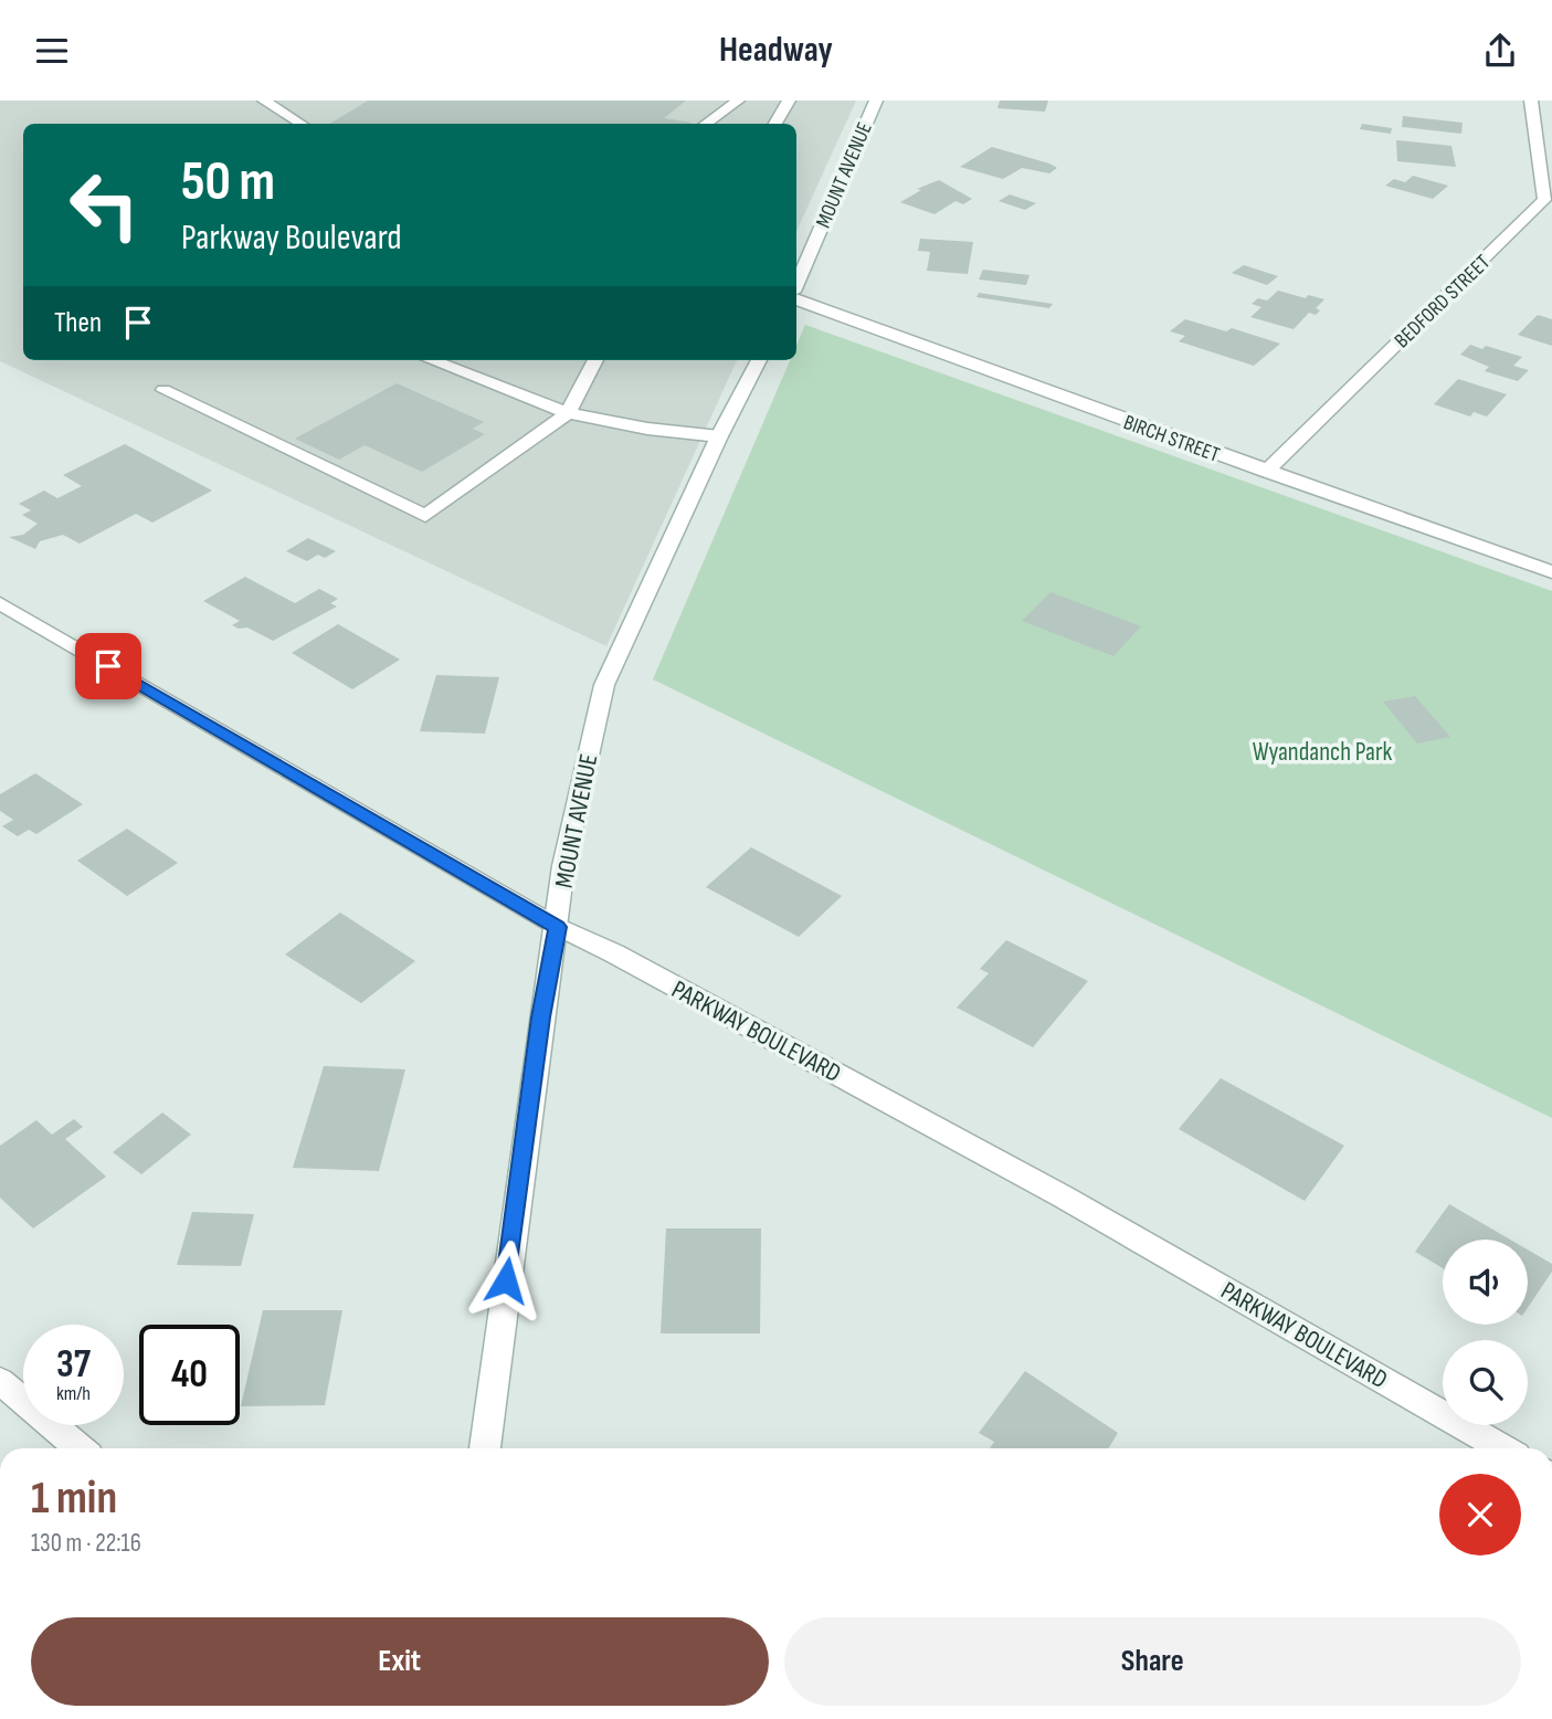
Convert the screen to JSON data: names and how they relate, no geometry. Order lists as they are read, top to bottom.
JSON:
{
  "streets": {
    "street": [
      "MOUNT AVENUE",
      "BEDFORD STREET",
      "BIRCH STREET",
      "PARKWAY BOULEVARD"
    ]
  },
  "crossings": [
    ["MOUNT AVENUE", "PARKWAY BOULEVARD"],
    ["BEDFORD STREET", "BIRCH STREET"]
  ],
  "parks": ["Wyandanch Park"],
  "page": {
    "header": "Headway",
    "turn": ["50 m", "Parkway Boulevard"],
    "then": "Then",
    "speed": "37 km/h",
    "limit": "40",
    "heading": ["1 min", "130 m · 22:16"],
    "buttons": ["Exit", "Share"]
  }
}
